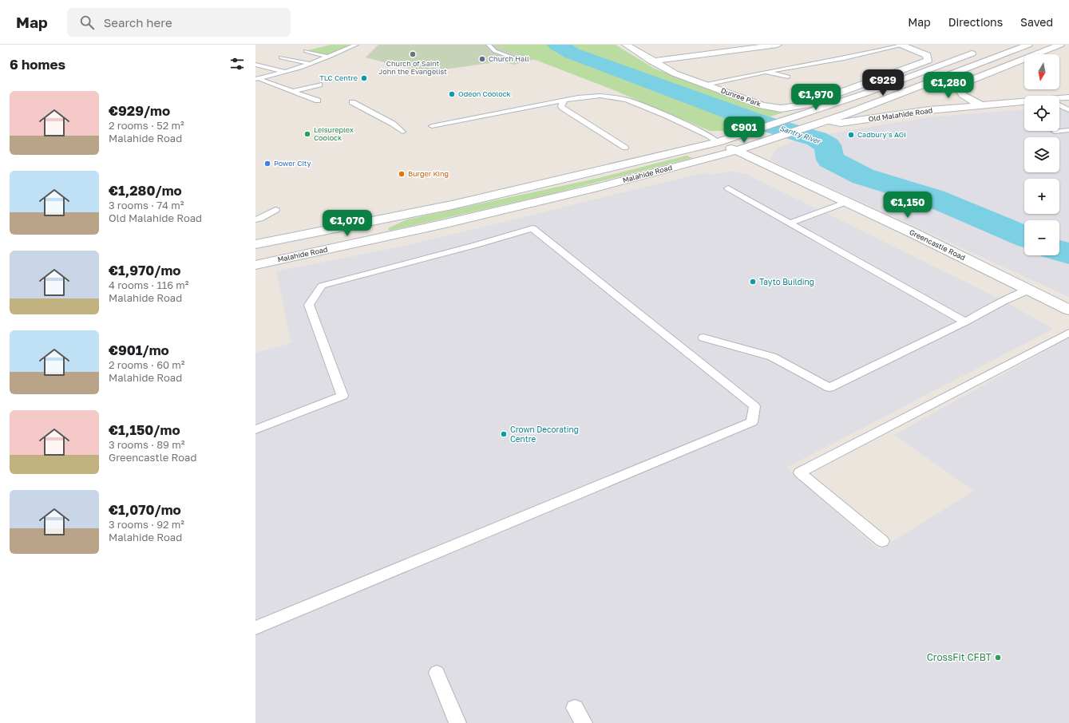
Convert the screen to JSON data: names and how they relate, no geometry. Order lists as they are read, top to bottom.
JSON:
{
  "streets": {
    "main road": [
      "Dunree Park",
      "Old Malahide Road",
      "Malahide Road",
      "Greencastle Road"
    ]
  },
  "crossings": [
    ["Old Malahide Road", "Malahide Road"],
    ["Malahide Road", "Greencastle Road"]
  ],
  "water": ["Santry River"],
  "places": [
    "Church of Saint John the Evangelist",
    "Church Hall",
    "TLC Centre",
    "Odeon Coolock",
    "Leisureplex Coolock",
    "Cadbury's AGI",
    "Power City",
    "Burger King",
    "Tayto Building",
    "Crown Decorating Centre",
    "CrossFit CFBT"
  ],
  "north": "bottom",
  "page": {
    "header": "Map",
    "search": "Search here",
    "nav": ["Map", "Directions", "Saved"],
    "heading": "6 homes",
    "map_buttons": ["+", "−"],
    "price": [
      "€929",
      "€1,280",
      "€1,970",
      "€901",
      "€1,150",
      "€1,070"
    ],
    "list": [
      {
        "name": "€929/mo",
        "note": "2 rooms · 52 m² · Malahide Road"
      },
      {
        "name": "€1,280/mo",
        "note": "3 rooms · 74 m² · Old Malahide Road"
      },
      {
        "name": "€1,970/mo",
        "note": "4 rooms · 116 m² · Malahide Road"
      },
      {
        "name": "€901/mo",
        "note": "2 rooms · 60 m² · Malahide Road"
      },
      {
        "name": "€1,150/mo",
        "note": "3 rooms · 89 m² · Greencastle Road"
      },
      {
        "name": "€1,070/mo",
        "note": "3 rooms · 92 m² · Malahide Road"
      }
    ]
  }
}
